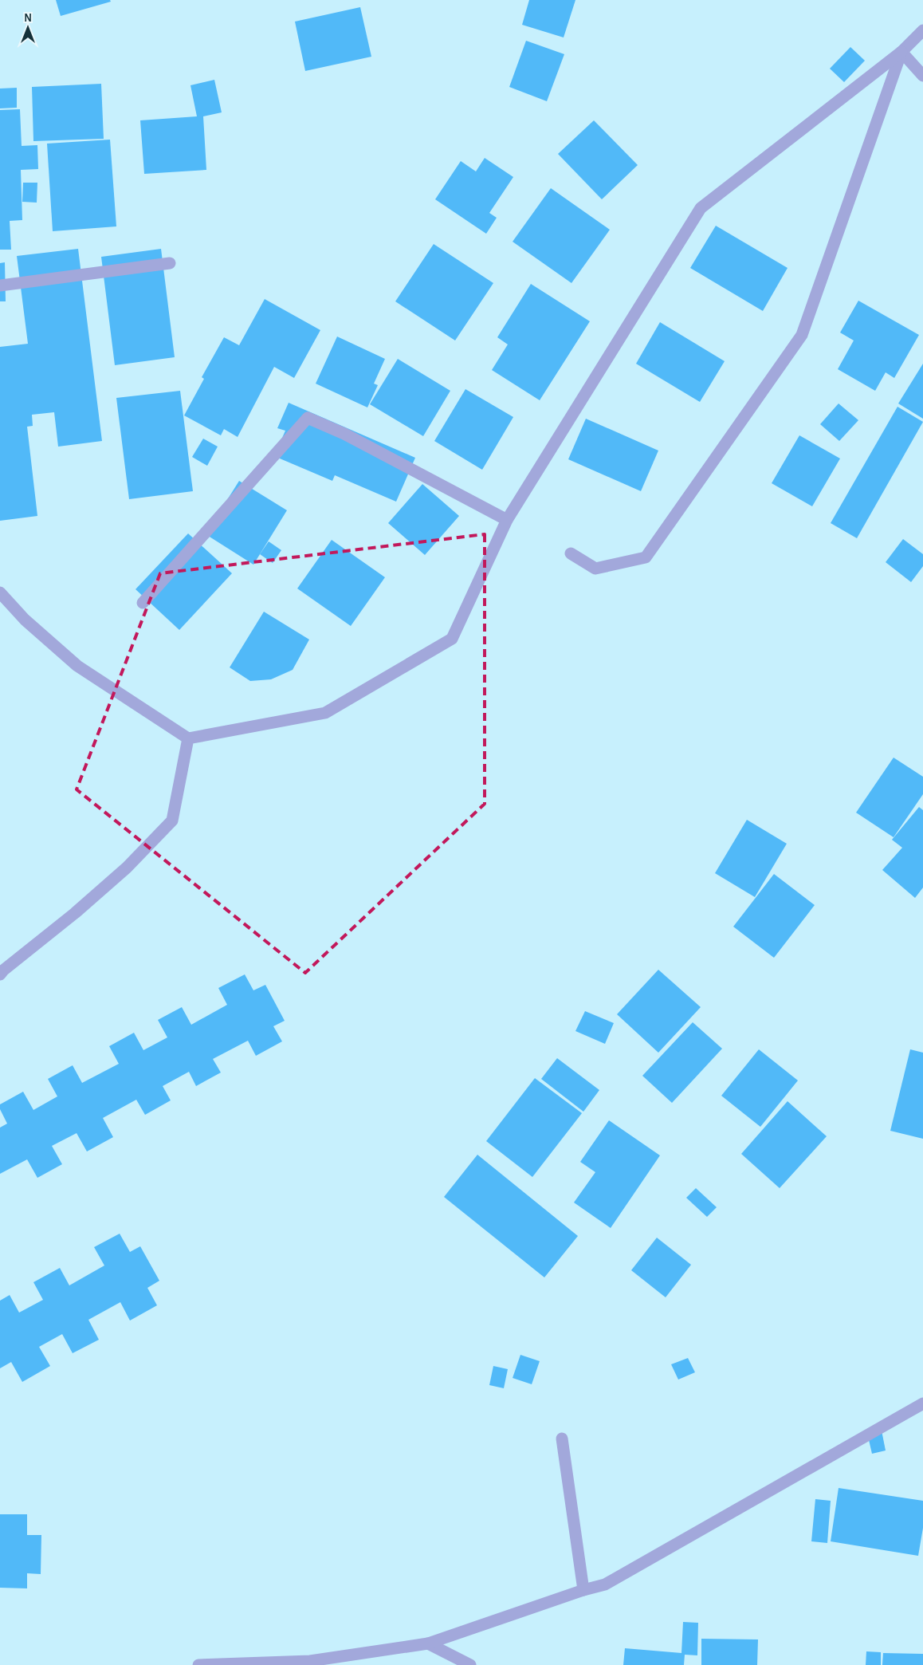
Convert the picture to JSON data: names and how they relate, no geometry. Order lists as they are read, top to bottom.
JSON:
{
  "north": "top"
}
